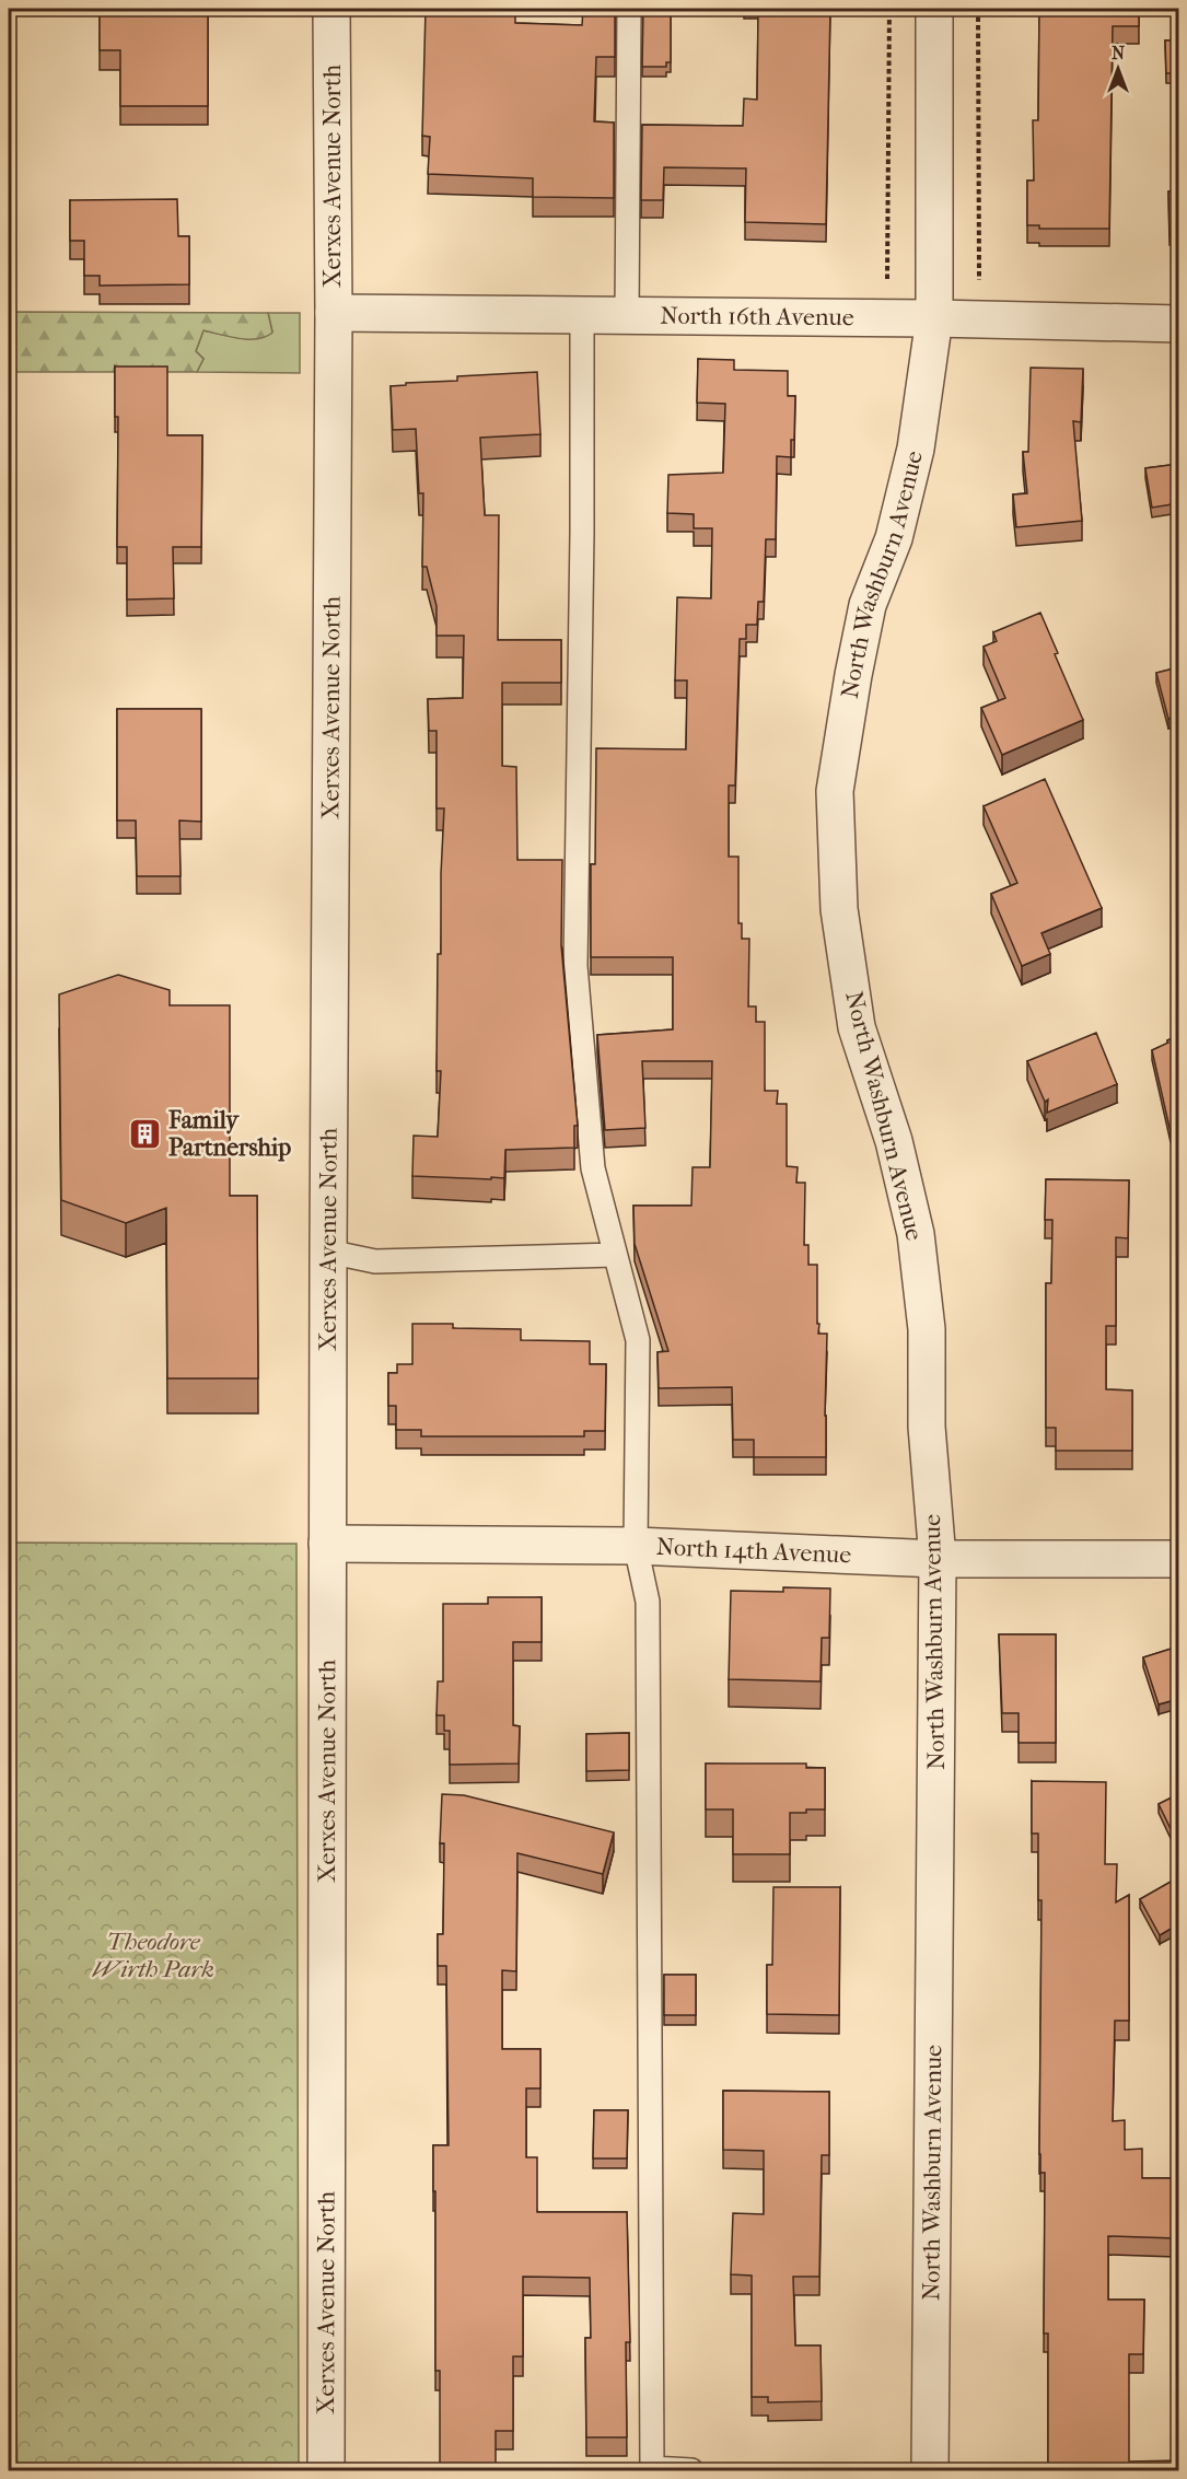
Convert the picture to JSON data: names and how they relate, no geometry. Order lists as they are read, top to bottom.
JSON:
{
  "streets": {
    "street": [
      "Xerxes Avenue North",
      "North 16th Avenue",
      "North Washburn Avenue",
      "North 14th Avenue"
    ]
  },
  "crossings": [
    ["Xerxes Avenue North", "North 16th Avenue"],
    ["Xerxes Avenue North", "North 14th Avenue"],
    ["North 16th Avenue", "North Washburn Avenue"],
    ["North Washburn Avenue", "North 14th Avenue"]
  ],
  "parks": ["Theodore Wirth Park"],
  "places": {
    "building": ["Family Partnership"]
  },
  "north": "top"
}
